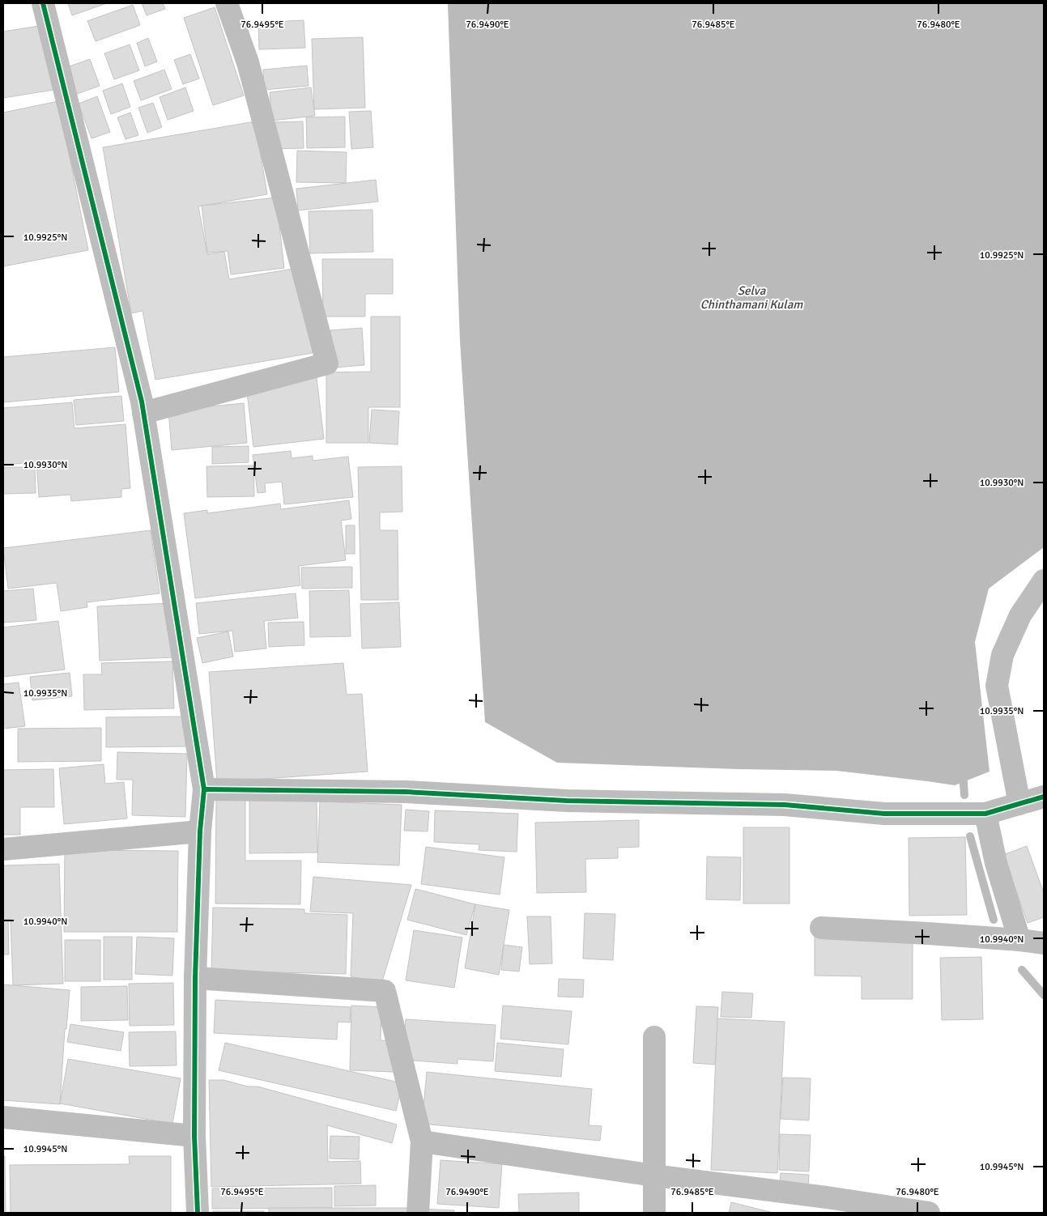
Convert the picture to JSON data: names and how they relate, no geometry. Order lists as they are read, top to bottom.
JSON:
{
  "water": ["Selva Chinthamani Kulam"],
  "coordinates": [
    "76.9495°E",
    "76.9490°E",
    "76.9485°E",
    "76.9480°E",
    "10.9925°N",
    "10.9930°N",
    "10.9935°N",
    "10.9940°N",
    "10.9945°N"
  ]
}
